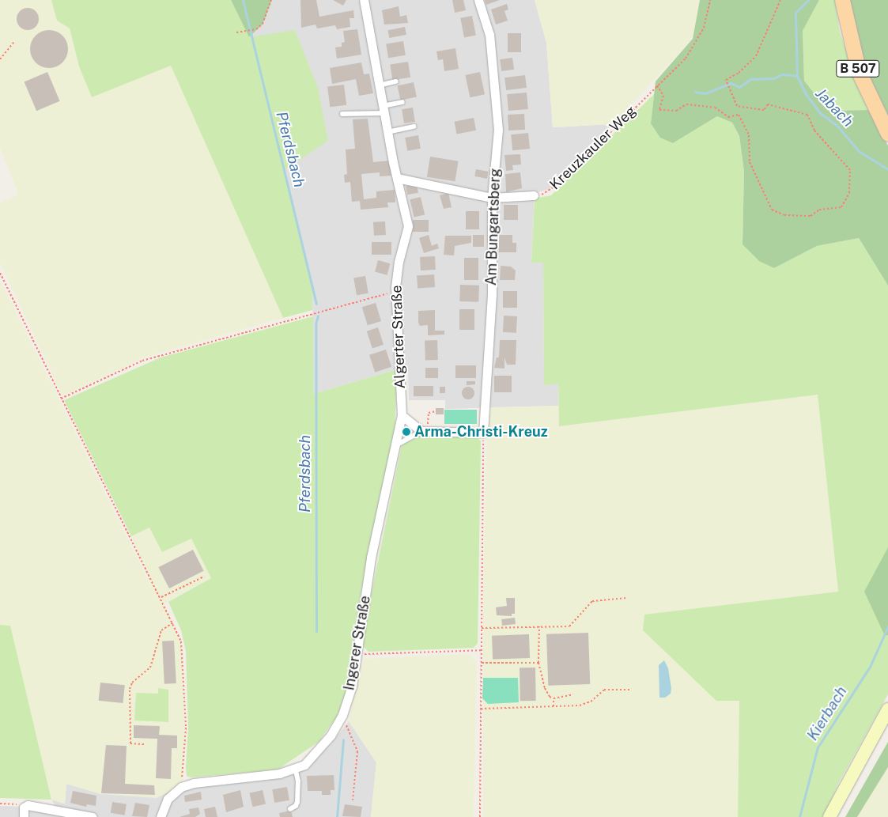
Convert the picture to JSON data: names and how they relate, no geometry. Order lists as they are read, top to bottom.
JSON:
{
  "streets": {
    "main road": ["B 507"],
    "street": [
      "Kreuzkauler Weg",
      "Am Bungartsberg",
      "Algerter Straße",
      "Ingerer Straße"
    ]
  },
  "crossings": [
    ["Kreuzkauler Weg", "Am Bungartsberg"],
    ["Kreuzkauler Weg", "Algerter Straße"],
    ["Algerter Straße", "Ingerer Straße"]
  ],
  "water": ["Jabach", "Pferdsbach", "Kierbach"],
  "places": ["Arma-Christi-Kreuz"]
}
